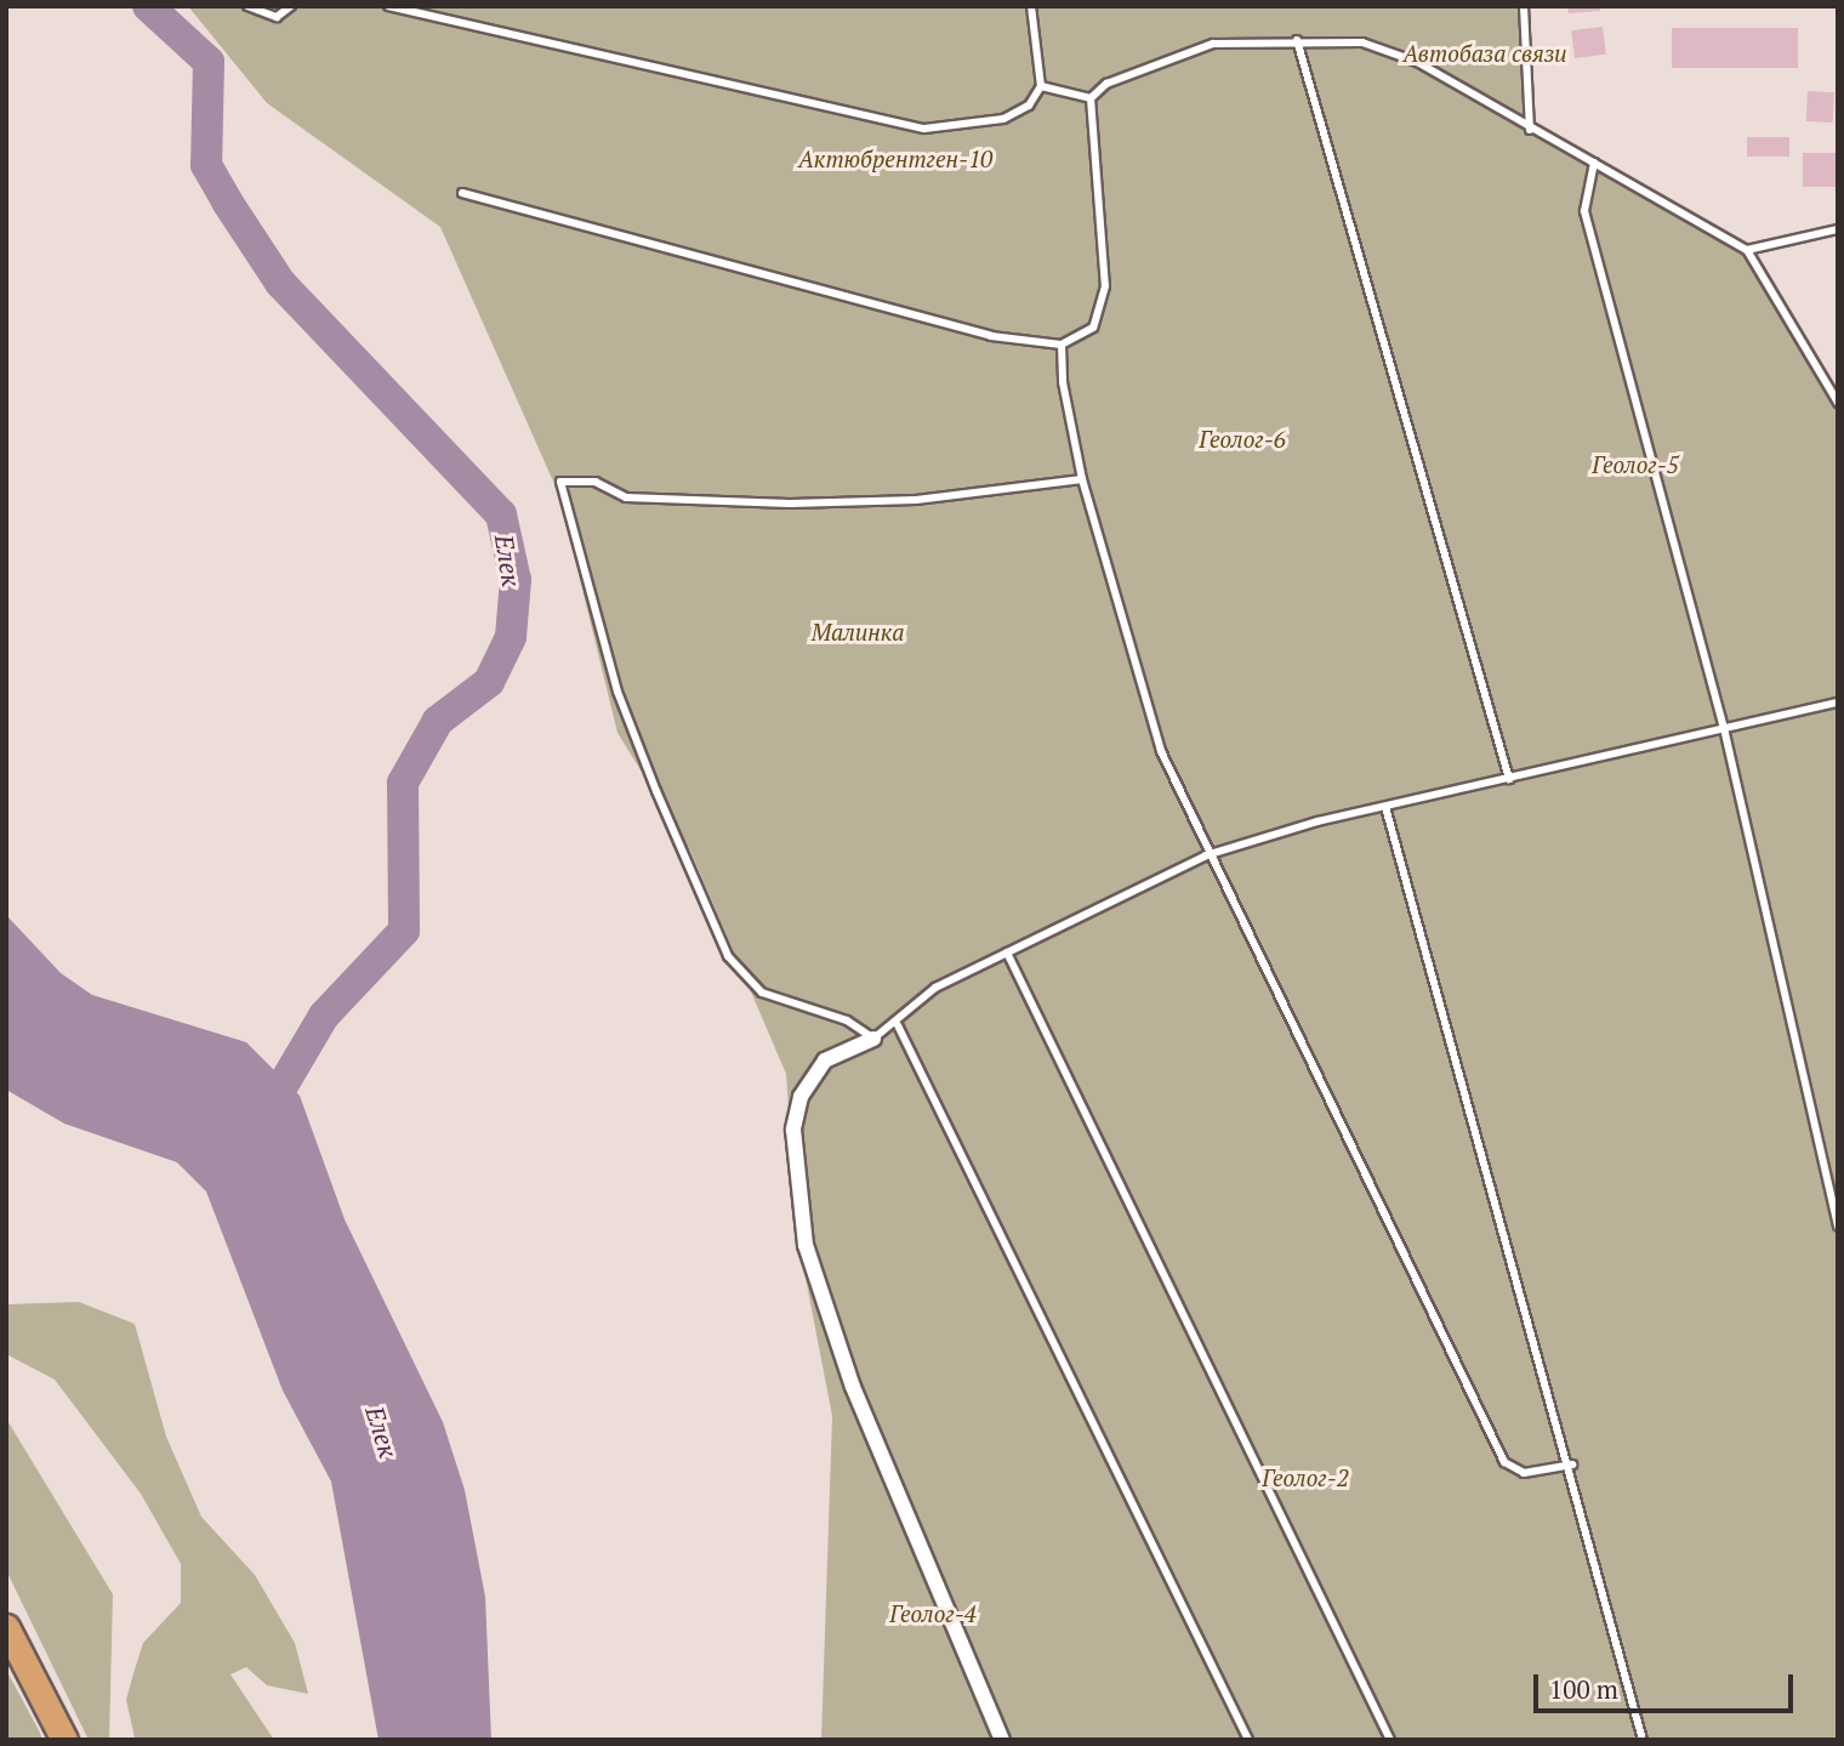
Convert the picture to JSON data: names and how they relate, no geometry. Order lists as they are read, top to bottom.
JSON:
{
  "water": ["Елек"],
  "parks": [
    "Автобаза связи",
    "Актюбрентген-10",
    "Геолог-6",
    "Геолог-5",
    "Малинка",
    "Геолог-2",
    "Геолог-4"
  ],
  "scale_bar": "100 m"
}
